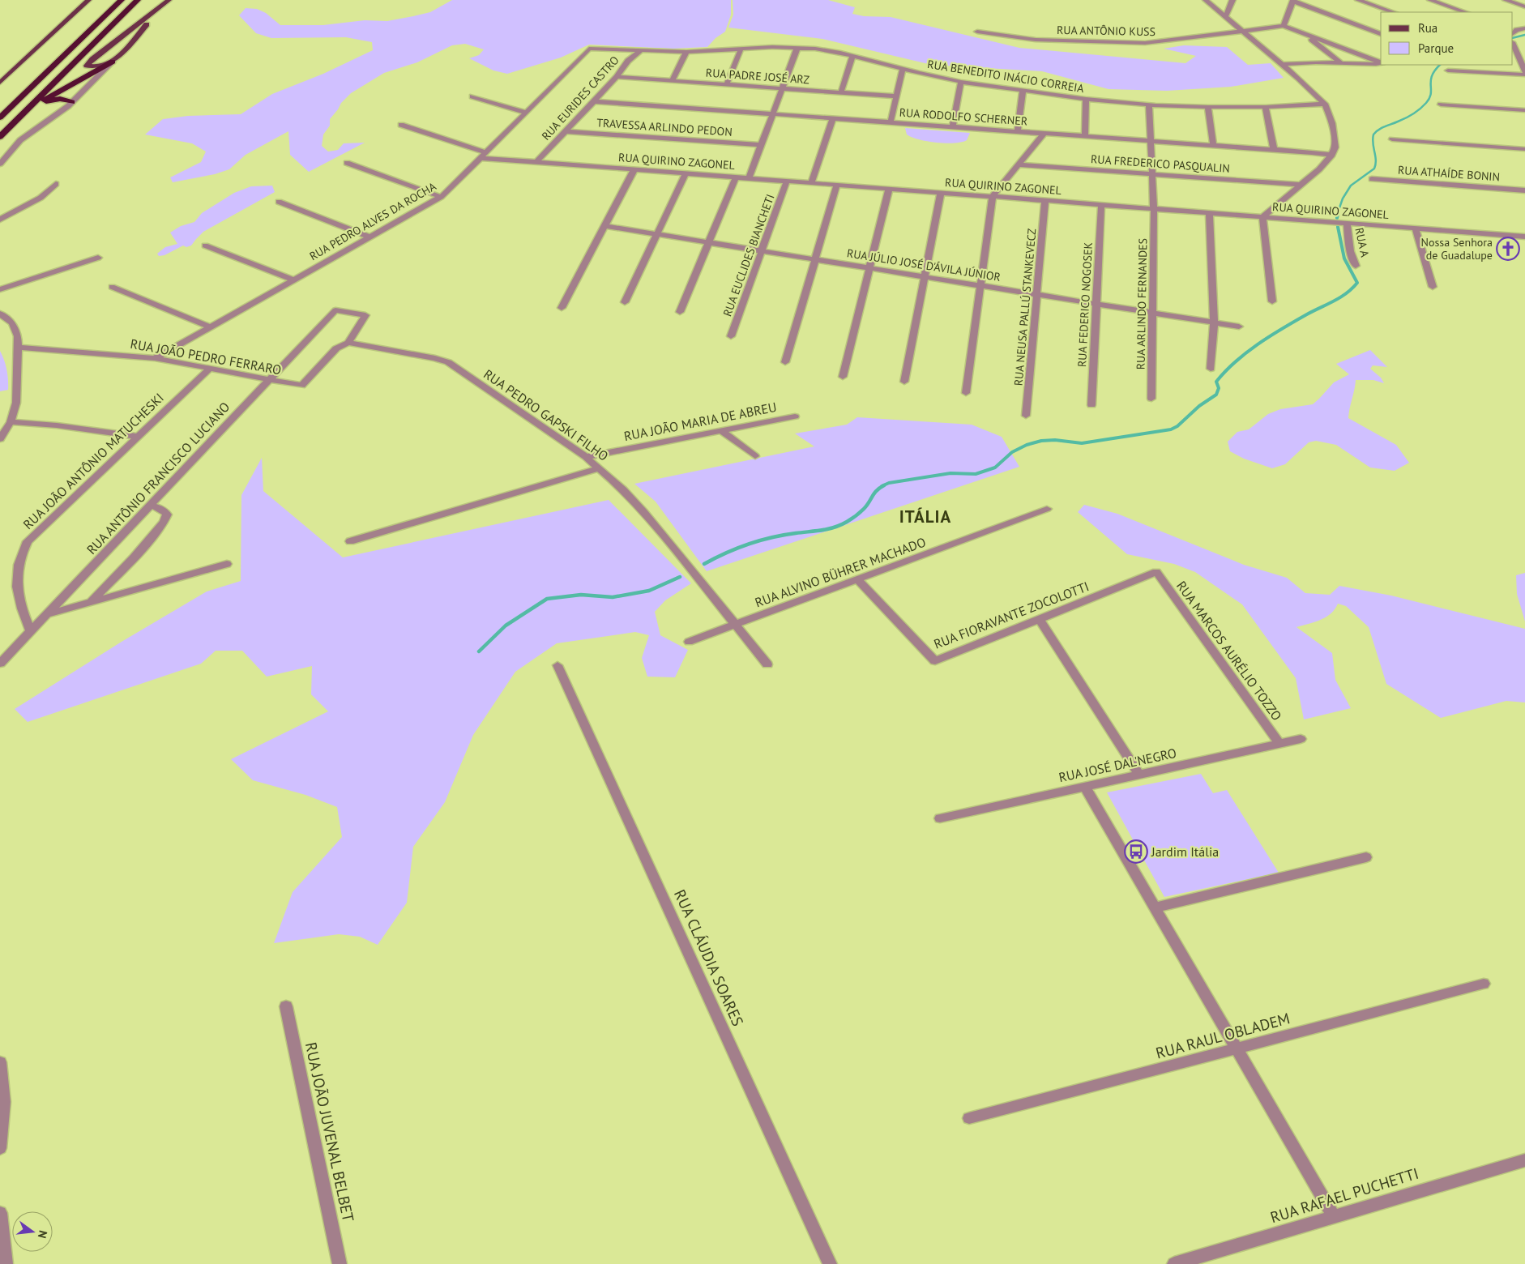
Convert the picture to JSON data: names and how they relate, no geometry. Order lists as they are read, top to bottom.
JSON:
{
  "streets": {
    "street": [
      "RUA ANTÔNIO KUSS",
      "RUA PADRE JOSÉ ARZ",
      "RUA BENEDITO INÁCIO CORREIA",
      "RUA EURIDES CASTRO",
      "RUA RODOLFO SCHERNER",
      "TRAVESSA ARLINDO PEDON",
      "RUA QUIRINO ZAGONEL",
      "RUA FREDERICO PASQUALIN",
      "RUA ATHAÍDE BONIN",
      "RUA PEDRO ALVES DA ROCHA",
      "RUA A",
      "RUA EUCLIDES BIANCHETI",
      "RUA JÚLIO JOSÉ D'ÁVILA JÚNIOR",
      "RUA ARLINDO FERNANDES",
      "RUA FEDERICO NOGOSEK",
      "RUA NEUSA PALLÚ STANKEVECZ",
      "RUA JOÃO PEDRO FERRARO",
      "RUA PEDRO GAPSKI FILHO",
      "RUA JOÃO MARIA DE ABREU",
      "RUA JOÃO ANTÔNIO MATUCHESKI",
      "RUA ANTÔNIO FRANCISCO LUCIANO",
      "RUA ALVINO BÜHRER MACHADO",
      "RUA FIORAVANTE ZOCOLOTTI",
      "RUA MARCOS AURÉLIO TOZZO",
      "RUA JOSÉ DAL'NEGRO",
      "RUA CLÁUDIA SOARES",
      "RUA RAUL OBLADEM",
      "RUA JOÃO JUVENAL BELBET",
      "RUA RAFAEL PUCHETTI"
    ]
  },
  "crossings": [
    ["RUA PADRE JOSÉ ARZ", "RUA EURIDES CASTRO"],
    ["RUA BENEDITO INÁCIO CORREIA", "RUA EURIDES CASTRO"],
    ["RUA BENEDITO INÁCIO CORREIA", "RUA PEDRO ALVES DA ROCHA"],
    ["RUA BENEDITO INÁCIO CORREIA", "RUA ARLINDO FERNANDES"],
    ["RUA EURIDES CASTRO", "RUA RODOLFO SCHERNER"],
    ["RUA EURIDES CASTRO", "TRAVESSA ARLINDO PEDON"],
    ["RUA EURIDES CASTRO", "RUA QUIRINO ZAGONEL"],
    ["RUA RODOLFO SCHERNER", "RUA ARLINDO FERNANDES"],
    ["RUA QUIRINO ZAGONEL", "RUA PEDRO ALVES DA ROCHA"],
    ["RUA QUIRINO ZAGONEL", "RUA A"],
    ["RUA QUIRINO ZAGONEL", "RUA EUCLIDES BIANCHETI"],
    ["RUA QUIRINO ZAGONEL", "RUA ARLINDO FERNANDES"],
    ["RUA QUIRINO ZAGONEL", "RUA FEDERICO NOGOSEK"],
    ["RUA QUIRINO ZAGONEL", "RUA NEUSA PALLÚ STANKEVECZ"],
    ["RUA FREDERICO PASQUALIN", "RUA ARLINDO FERNANDES"],
    ["RUA PEDRO ALVES DA ROCHA", "RUA JOÃO PEDRO FERRARO"],
    ["RUA EUCLIDES BIANCHETI", "RUA JÚLIO JOSÉ D'ÁVILA JÚNIOR"],
    ["RUA JÚLIO JOSÉ D'ÁVILA JÚNIOR", "RUA ARLINDO FERNANDES"],
    ["RUA JÚLIO JOSÉ D'ÁVILA JÚNIOR", "RUA FEDERICO NOGOSEK"],
    ["RUA JÚLIO JOSÉ D'ÁVILA JÚNIOR", "RUA NEUSA PALLÚ STANKEVECZ"],
    ["RUA JOÃO PEDRO FERRARO", "RUA PEDRO GAPSKI FILHO"],
    ["RUA JOÃO PEDRO FERRARO", "RUA JOÃO ANTÔNIO MATUCHESKI"],
    ["RUA JOÃO PEDRO FERRARO", "RUA ANTÔNIO FRANCISCO LUCIANO"],
    ["RUA PEDRO GAPSKI FILHO", "RUA JOÃO MARIA DE ABREU"],
    ["RUA PEDRO GAPSKI FILHO", "RUA ANTÔNIO FRANCISCO LUCIANO"],
    ["RUA PEDRO GAPSKI FILHO", "RUA ALVINO BÜHRER MACHADO"],
    ["RUA JOÃO ANTÔNIO MATUCHESKI", "RUA ANTÔNIO FRANCISCO LUCIANO"],
    ["RUA ALVINO BÜHRER MACHADO", "RUA FIORAVANTE ZOCOLOTTI"],
    ["RUA FIORAVANTE ZOCOLOTTI", "RUA MARCOS AURÉLIO TOZZO"],
    ["RUA MARCOS AURÉLIO TOZZO", "RUA JOSÉ DAL'NEGRO"]
  ],
  "districts": ["ITÁLIA"],
  "places": {
    "church": ["Nossa Senhora de Guadalupe"],
    "bus stop": ["Jardim Itália"]
  },
  "legend": ["Rua", "Parque"],
  "north": "right"
}
